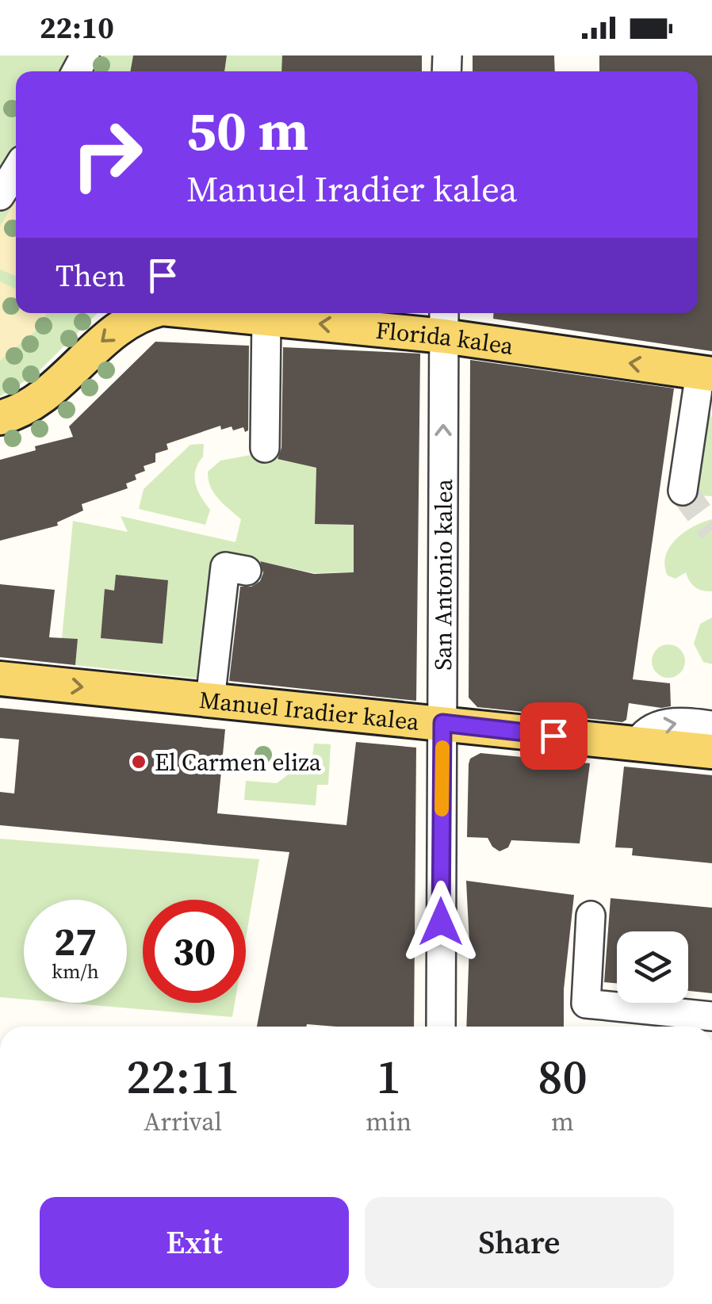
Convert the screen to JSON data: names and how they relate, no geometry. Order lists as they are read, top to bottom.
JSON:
{
  "streets": {
    "main road": ["Florida kalea", "Manuel Iradier kalea"],
    "street": ["San Antonio kalea"]
  },
  "crossings": [
    ["Florida kalea", "San Antonio kalea"],
    ["San Antonio kalea", "Manuel Iradier kalea"]
  ],
  "one_way": ["Florida kalea"],
  "places": ["El Carmen eliza"],
  "page": {
    "status": "22:10",
    "turn": ["50 m", "Manuel Iradier kalea"],
    "then": "Then",
    "speed": "27 km/h",
    "limit": "30",
    "eta": [
      "22:11",
      "Arrival",
      "1",
      "min",
      "80",
      "m"
    ],
    "buttons": ["Exit", "Share"]
  }
}
